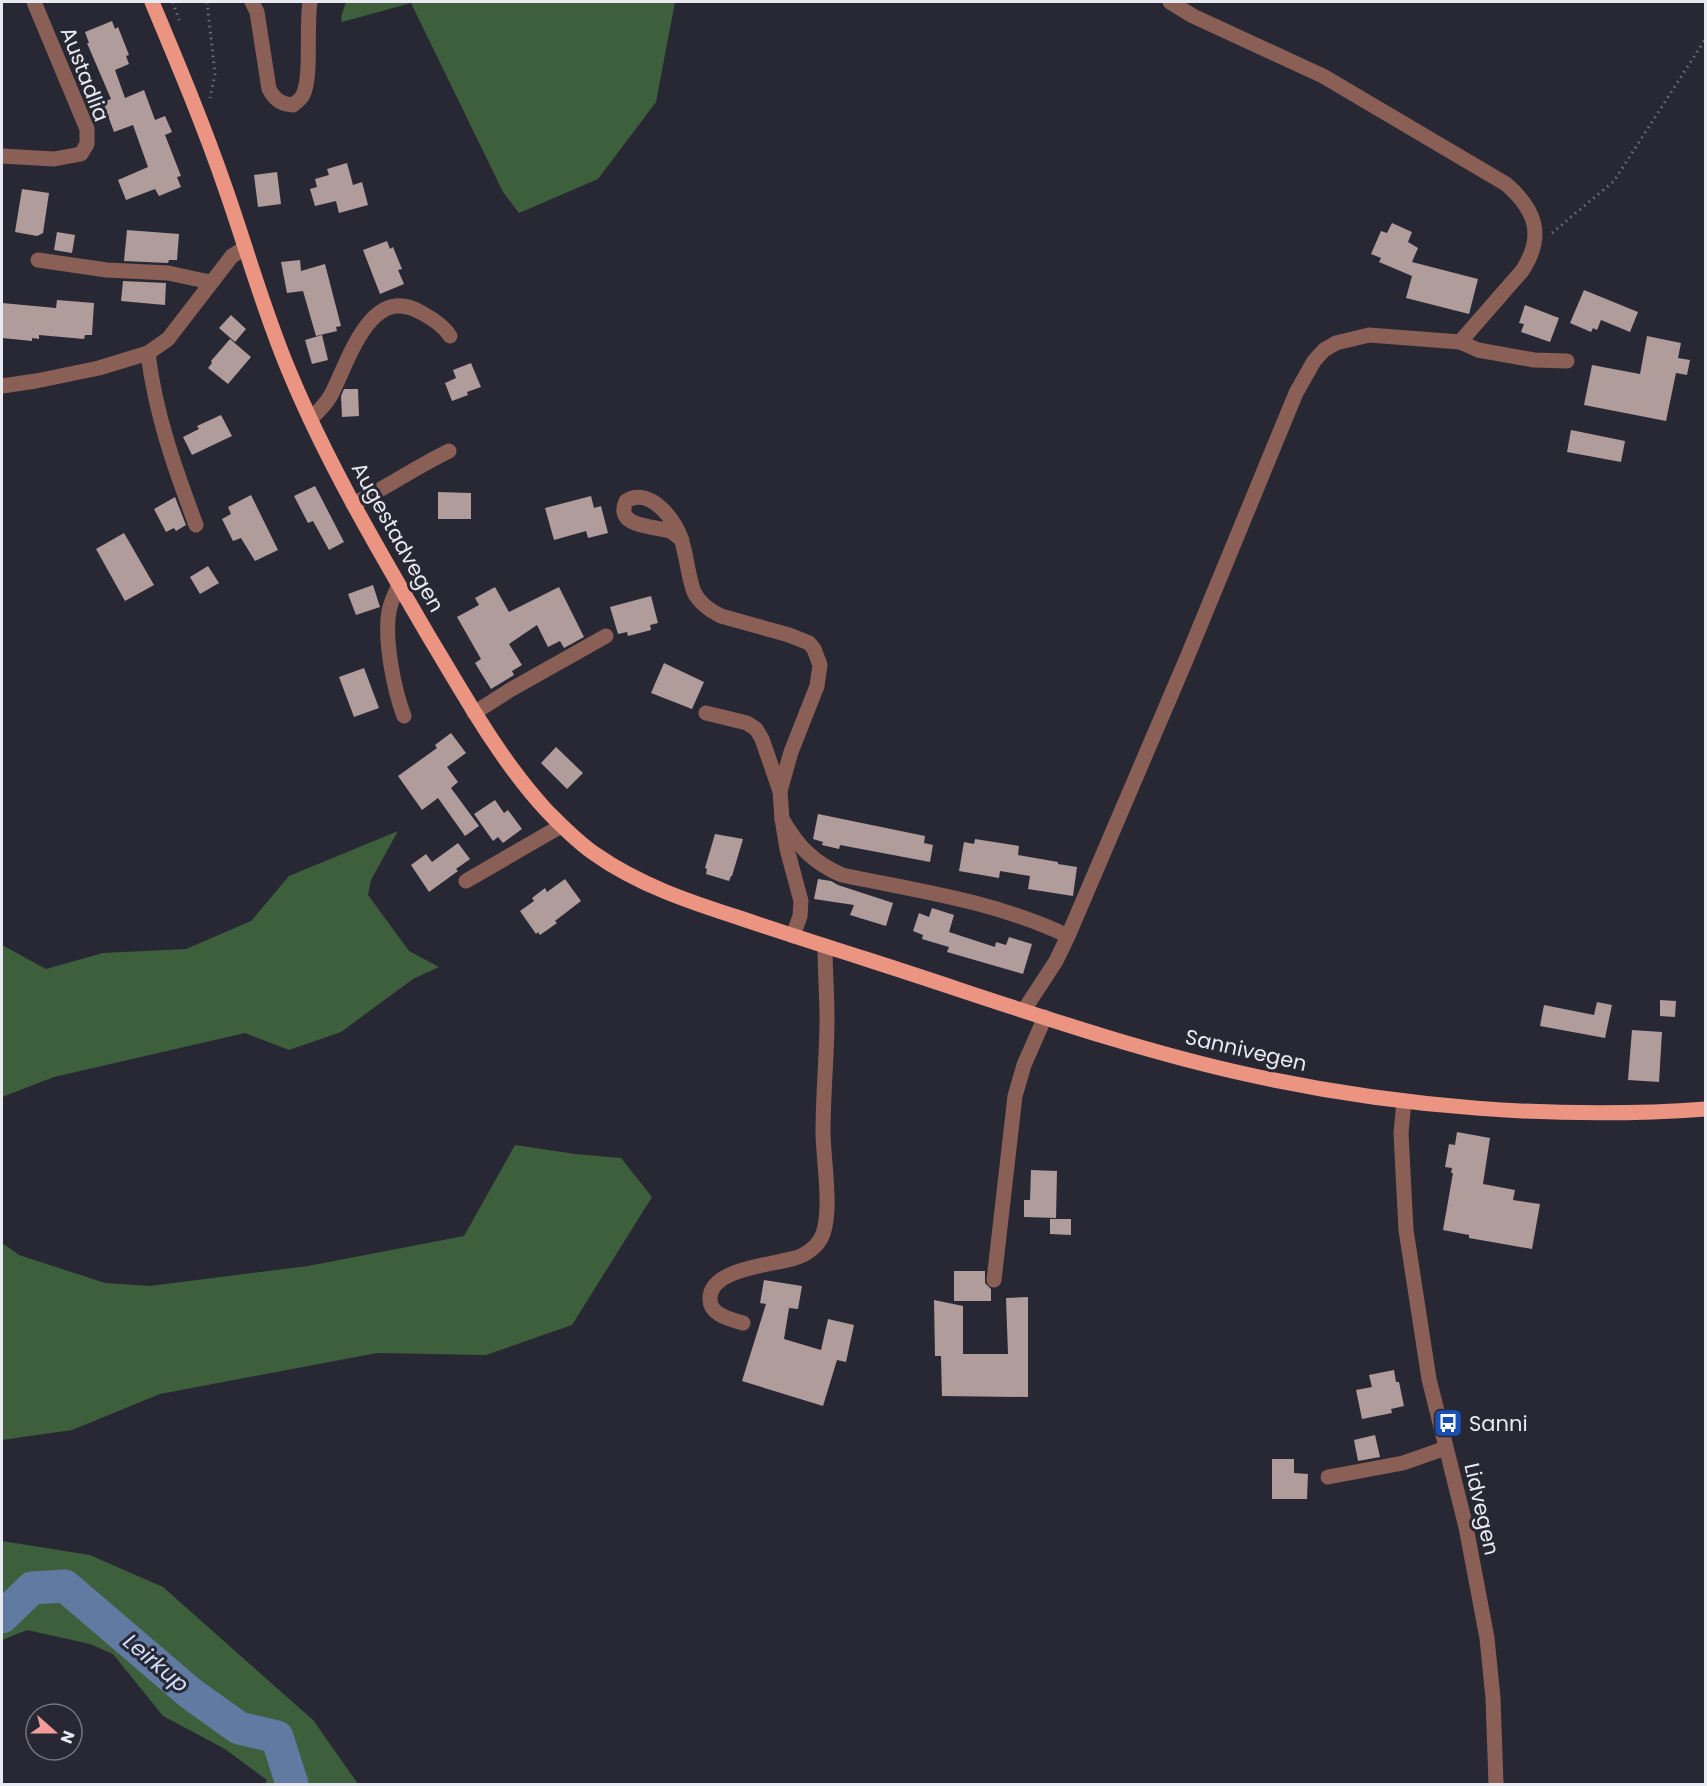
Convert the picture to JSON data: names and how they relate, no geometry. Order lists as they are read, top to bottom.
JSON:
{
  "streets": {
    "main road": ["Augestadvegen", "Sannivegen"],
    "street": ["Austadlia", "Lidvegen"]
  },
  "crossings": [
    ["Augestadvegen", "Sannivegen"],
    ["Sannivegen", "Lidvegen"]
  ],
  "water": ["Leirkup"],
  "places": {
    "bus stop": ["Sanni"]
  },
  "north": "right"
}
